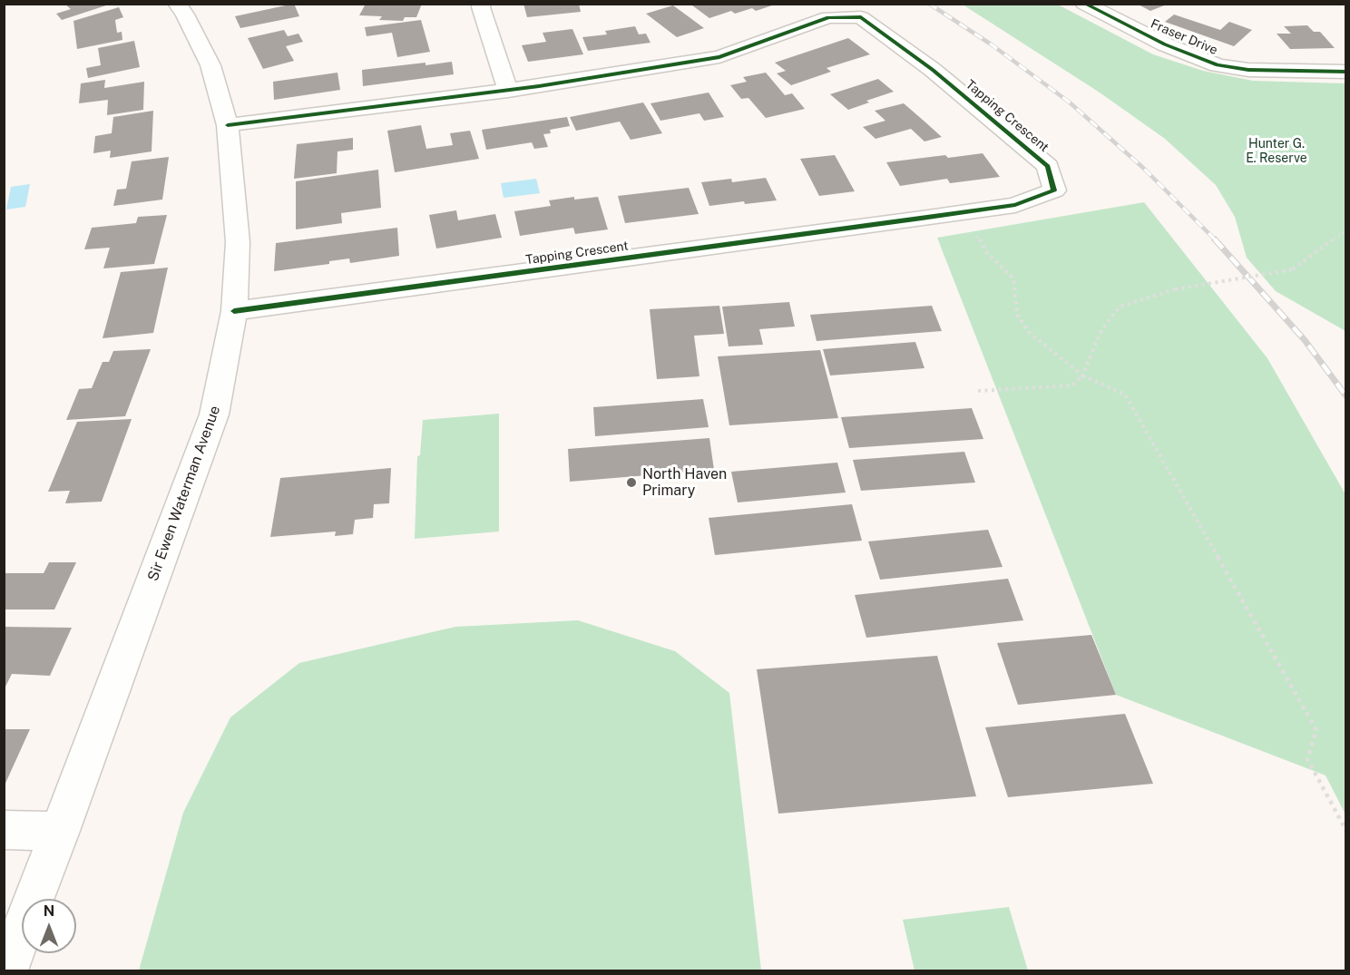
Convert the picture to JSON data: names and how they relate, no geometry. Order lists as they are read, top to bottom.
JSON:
{
  "streets": {
    "street": ["Fraser Drive", "Tapping Crescent", "Sir Ewen Waterman Avenue"]
  },
  "crossings": [
    ["Tapping Crescent", "Sir Ewen Waterman Avenue"]
  ],
  "parks": ["Hunter G. E. Reserve"],
  "places": ["North Haven Primary"],
  "north": "top"
}
